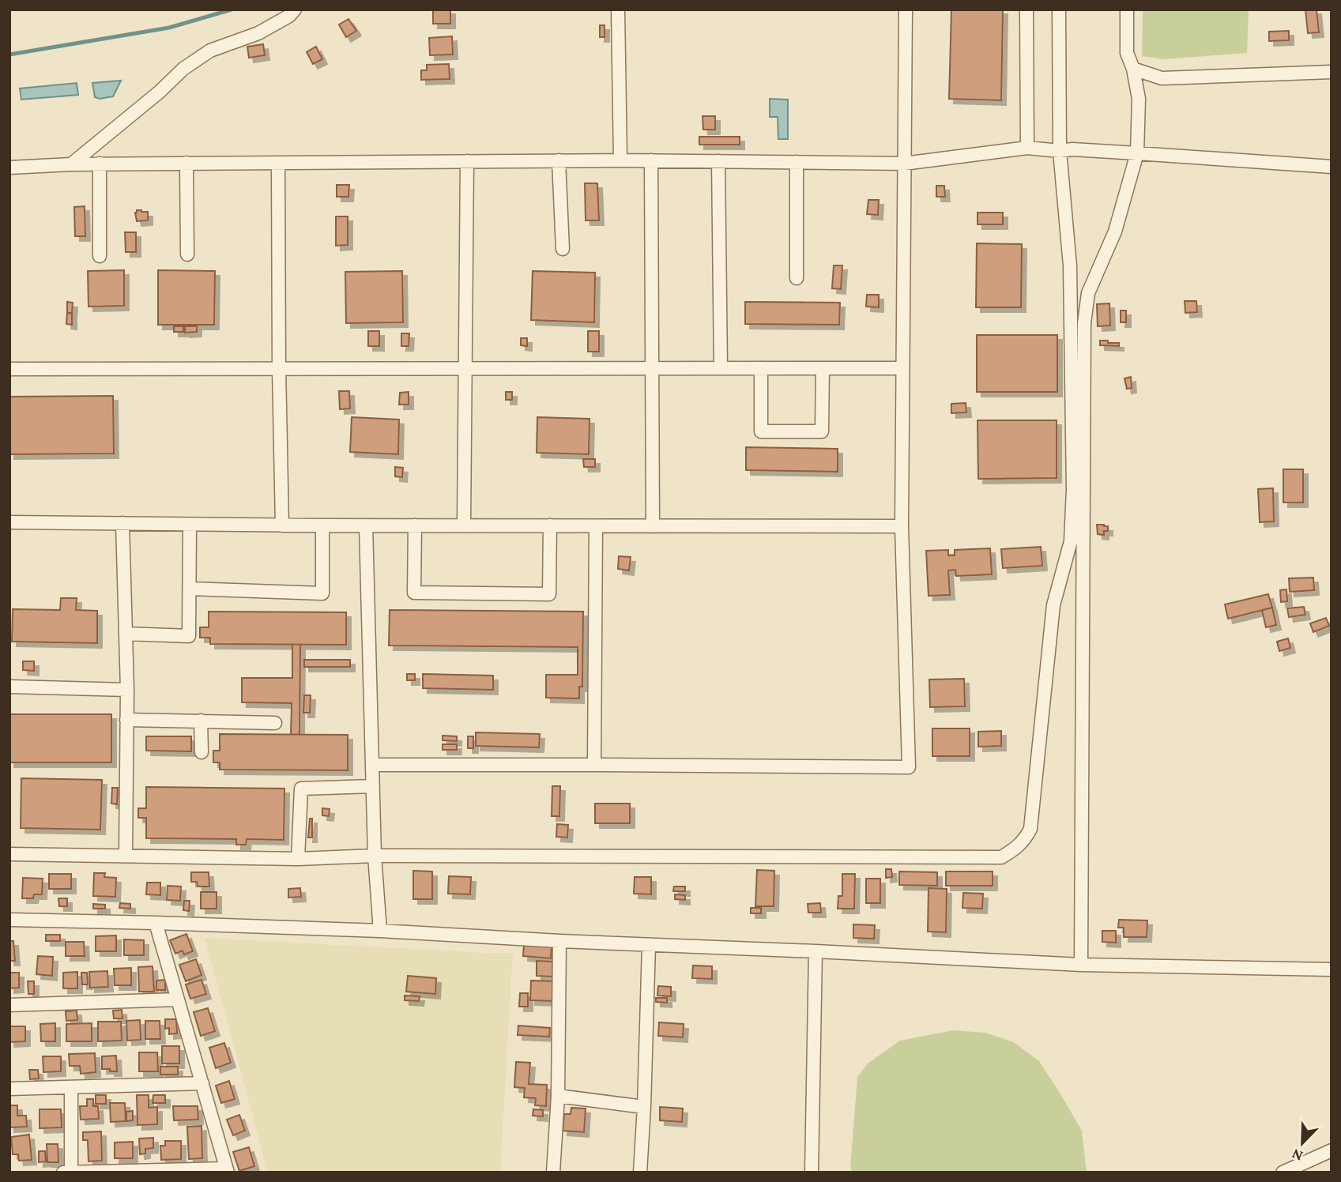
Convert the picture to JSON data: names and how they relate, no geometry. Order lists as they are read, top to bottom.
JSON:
{
  "north": "bottom left"
}
